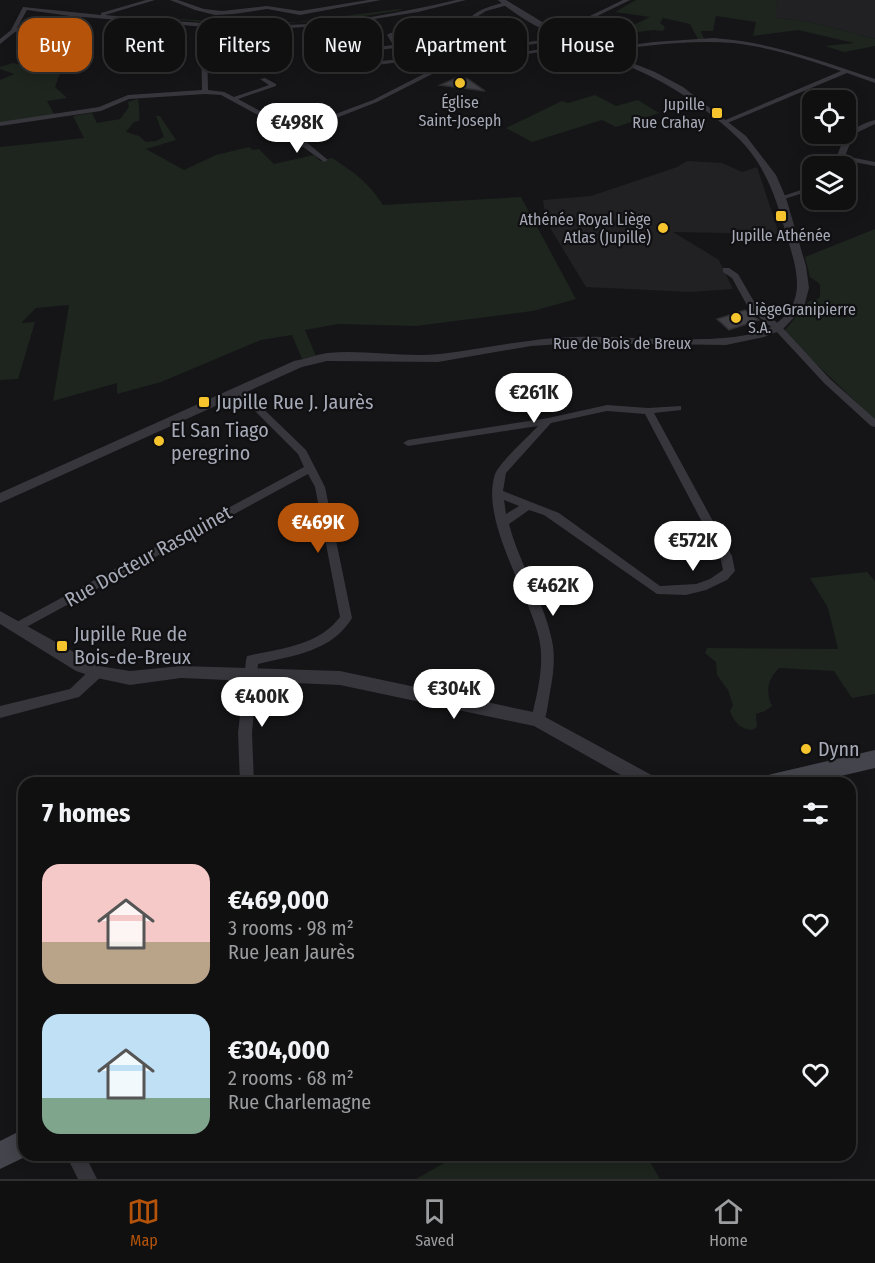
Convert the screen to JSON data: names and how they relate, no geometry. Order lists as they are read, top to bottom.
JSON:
{
  "streets": {
    "street": ["Rue de Bois de Breux", "Rue Docteur Rasquinet"]
  },
  "places": {
    "other": [
      "Église Saint-Joseph",
      "Athénée Royal Liège Atlas (Jupille)",
      "LiègeGranipierre S.A.",
      "El San Tiago peregrino",
      "Dynn"
    ],
    "transit": [
      "Jupille Rue Crahay",
      "Jupille Athénée",
      "Jupille Rue J. Jaurès",
      "Jupille Rue de Bois-de-Breux"
    ]
  },
  "page": {
    "chip": [
      "Buy",
      "Rent",
      "Filters",
      "New",
      "Apartment",
      "House"
    ],
    "price": [
      "€498K",
      "€261K",
      "€469K",
      "€572K",
      "€462K",
      "€304K",
      "€400K"
    ],
    "heading": "7 homes",
    "list": [
      {
        "name": "€469,000",
        "note": "3 rooms · 98 m² · Rue Jean Jaurès"
      },
      {
        "name": "€304,000",
        "note": "2 rooms · 68 m² · Rue Charlemagne"
      }
    ],
    "tabs": ["Map", "Saved", "Home"]
  }
}
